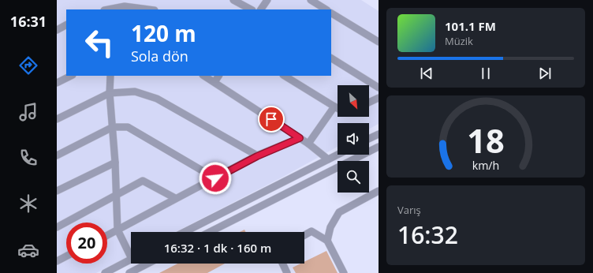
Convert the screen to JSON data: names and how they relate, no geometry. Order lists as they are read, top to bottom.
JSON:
{
  "north": "bottom right",
  "page": {
    "tabs": "16:31",
    "turn": ["120 m", "Sola dön"],
    "song": ["101.1 FM", "Müzik"],
    "tile": ["Varış", "16:32"],
    "limit": "20",
    "trip": "16:32 · 1 dk · 160 m",
    "gauge": ["18", "km/h"]
  }
}
